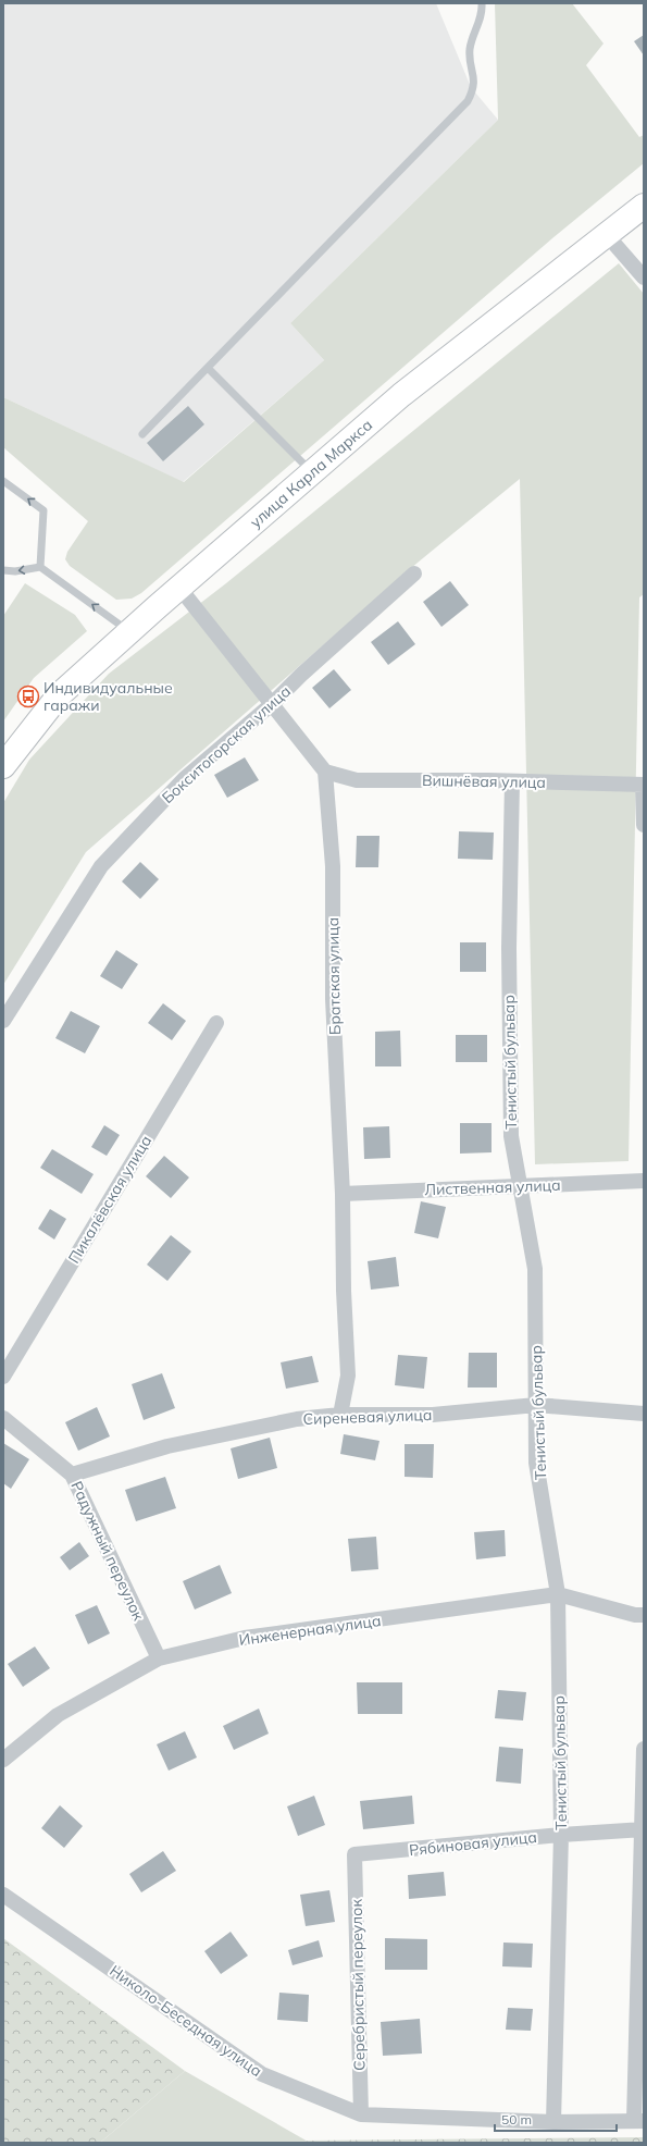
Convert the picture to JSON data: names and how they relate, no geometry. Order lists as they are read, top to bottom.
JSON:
{
  "streets": {
    "main road": ["улица Карла Маркса"],
    "street": [
      "Бокситогорская улица",
      "Вишнёвая улица",
      "Братская улица",
      "Тенистый бульвар",
      "Лиственная улица",
      "Пикалёвская улица",
      "Сиреневая улица",
      "Радужный переулок",
      "Инженерная улица",
      "Рябиновая улица",
      "Серебристый переулок",
      "Николо-Беседная улица"
    ]
  },
  "crossings": [
    ["Вишнёвая улица", "Братская улица"],
    ["Вишнёвая улица", "Тенистый бульвар"],
    ["Братская улица", "Лиственная улица"],
    ["Братская улица", "Сиреневая улица"],
    ["Тенистый бульвар", "Лиственная улица"],
    ["Тенистый бульвар", "Сиреневая улица"],
    ["Тенистый бульвар", "Инженерная улица"],
    ["Тенистый бульвар", "Рябиновая улица"],
    ["Тенистый бульвар", "Николо-Беседная улица"],
    ["Сиреневая улица", "Радужный переулок"],
    ["Радужный переулок", "Инженерная улица"],
    ["Рябиновая улица", "Серебристый переулок"],
    ["Серебристый переулок", "Николо-Беседная улица"]
  ],
  "places": {
    "bus stop": ["Индивидуальные гаражи"]
  },
  "scale_bar": "50 m"
}
